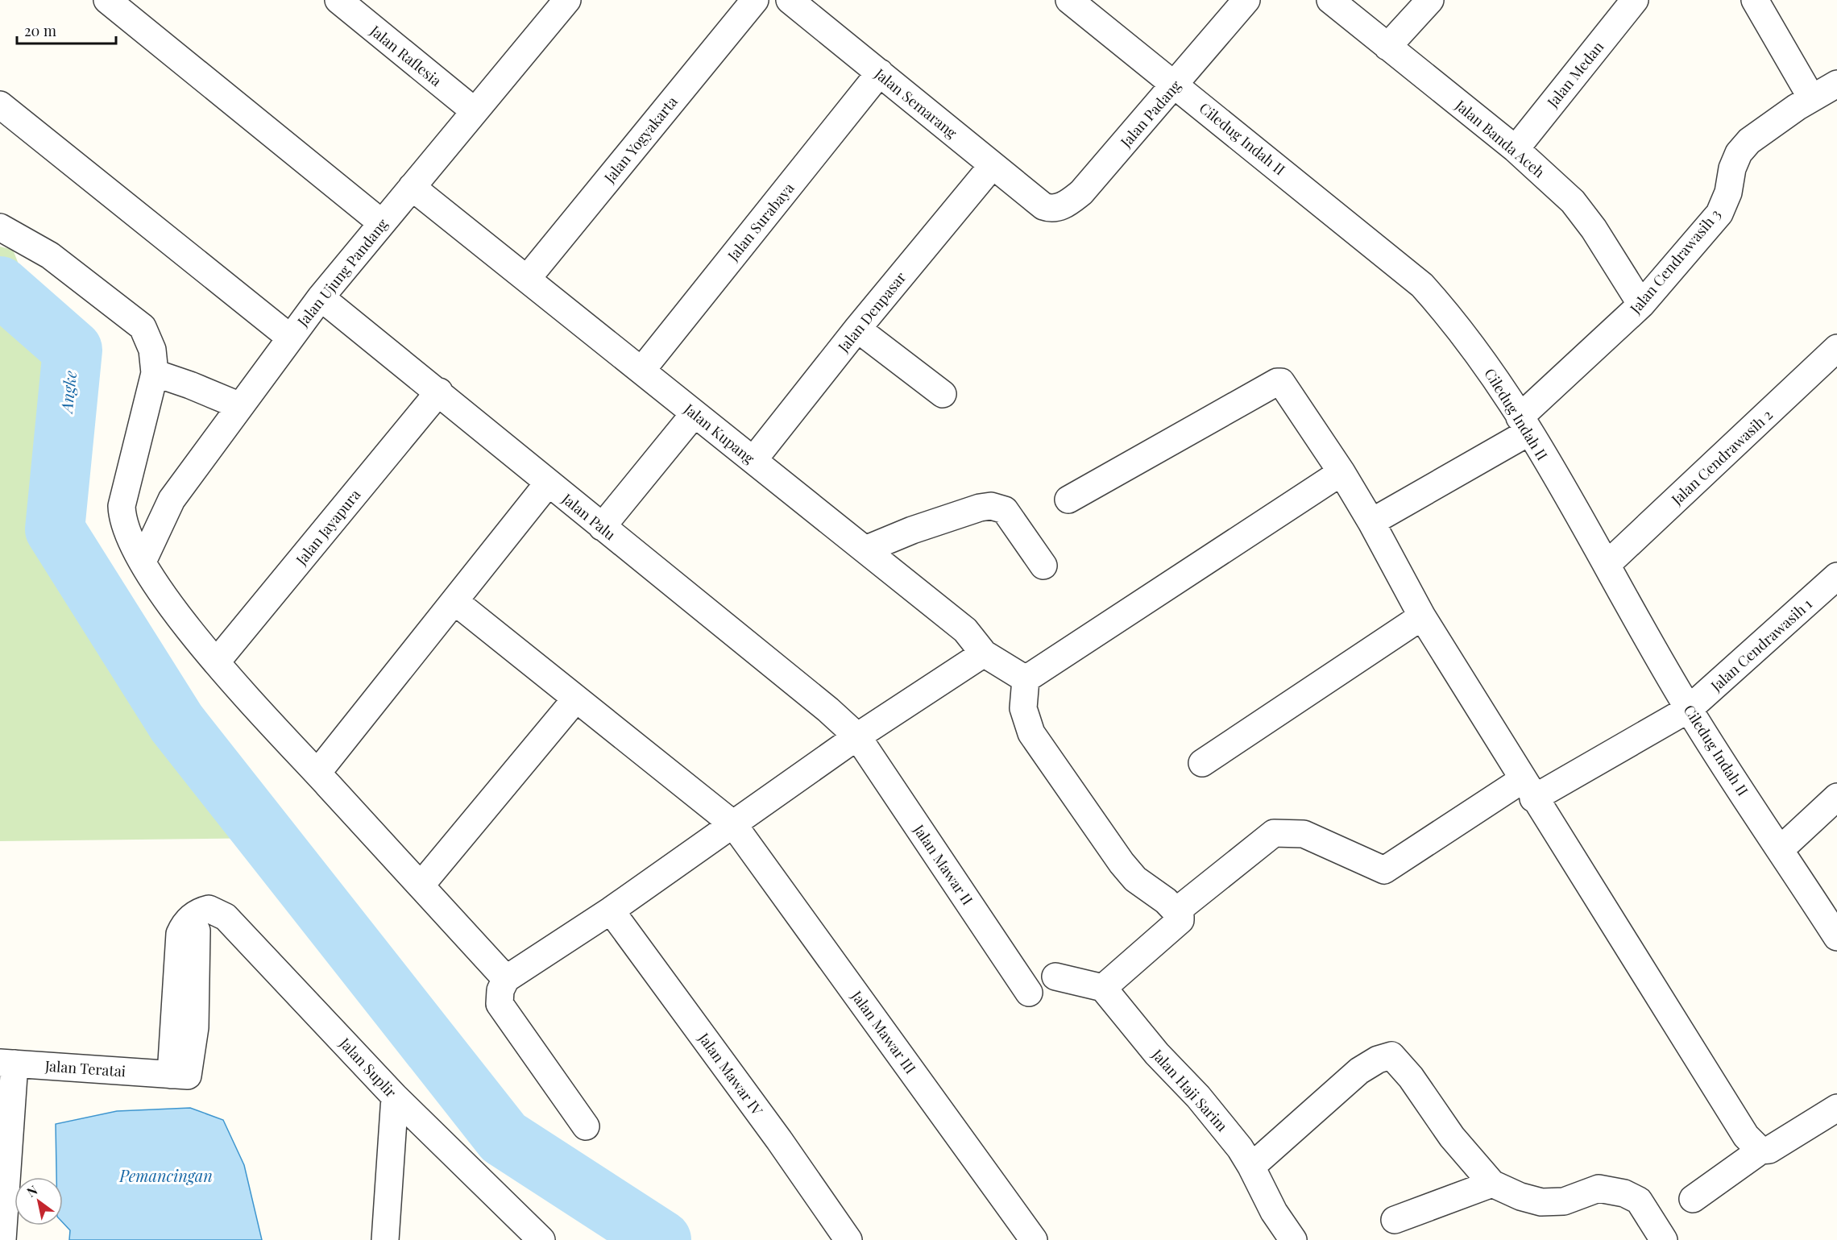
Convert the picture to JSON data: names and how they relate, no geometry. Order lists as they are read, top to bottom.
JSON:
{
  "streets": {
    "street": [
      "Jalan Raflesia",
      "Jalan Medan",
      "Jalan Semarang",
      "Jalan Padang",
      "Ciledug Indah II",
      "Jalan Banda Aceh",
      "Jalan Yogyakarta",
      "Jalan Surabaya",
      "Jalan Cendrawasih 3",
      "Jalan Ujung Pandang",
      "Jalan Denpasar",
      "Jalan Kupang",
      "Jalan Cendrawasih 2",
      "Jalan Palu",
      "Jalan Jayapura",
      "Jalan Cendrawasih 1",
      "Jalan Mawar II",
      "Jalan Mawar III",
      "Jalan Suplir",
      "Jalan Teratai",
      "Jalan Mawar IV",
      "Jalan Haji Sarim"
    ]
  },
  "crossings": [
    ["Jalan Raflesia", "Jalan Ujung Pandang"],
    ["Jalan Medan", "Jalan Banda Aceh"],
    ["Jalan Semarang", "Jalan Padang"],
    ["Jalan Semarang", "Jalan Surabaya"],
    ["Jalan Semarang", "Jalan Denpasar"],
    ["Jalan Padang", "Ciledug Indah II"],
    ["Ciledug Indah II", "Jalan Cendrawasih 3"],
    ["Ciledug Indah II", "Jalan Cendrawasih 2"],
    ["Ciledug Indah II", "Jalan Cendrawasih 1"],
    ["Jalan Banda Aceh", "Jalan Cendrawasih 3"],
    ["Jalan Yogyakarta", "Jalan Kupang"],
    ["Jalan Surabaya", "Jalan Kupang"],
    ["Jalan Ujung Pandang", "Jalan Kupang"],
    ["Jalan Ujung Pandang", "Jalan Palu"],
    ["Jalan Denpasar", "Jalan Kupang"],
    ["Jalan Palu", "Jalan Jayapura"],
    ["Jalan Palu", "Jalan Mawar II"],
    ["Jalan Suplir", "Jalan Teratai"]
  ],
  "water": ["Angke", "Pemancingan"],
  "scale_bar": "20 m",
  "north": "top left"
}
